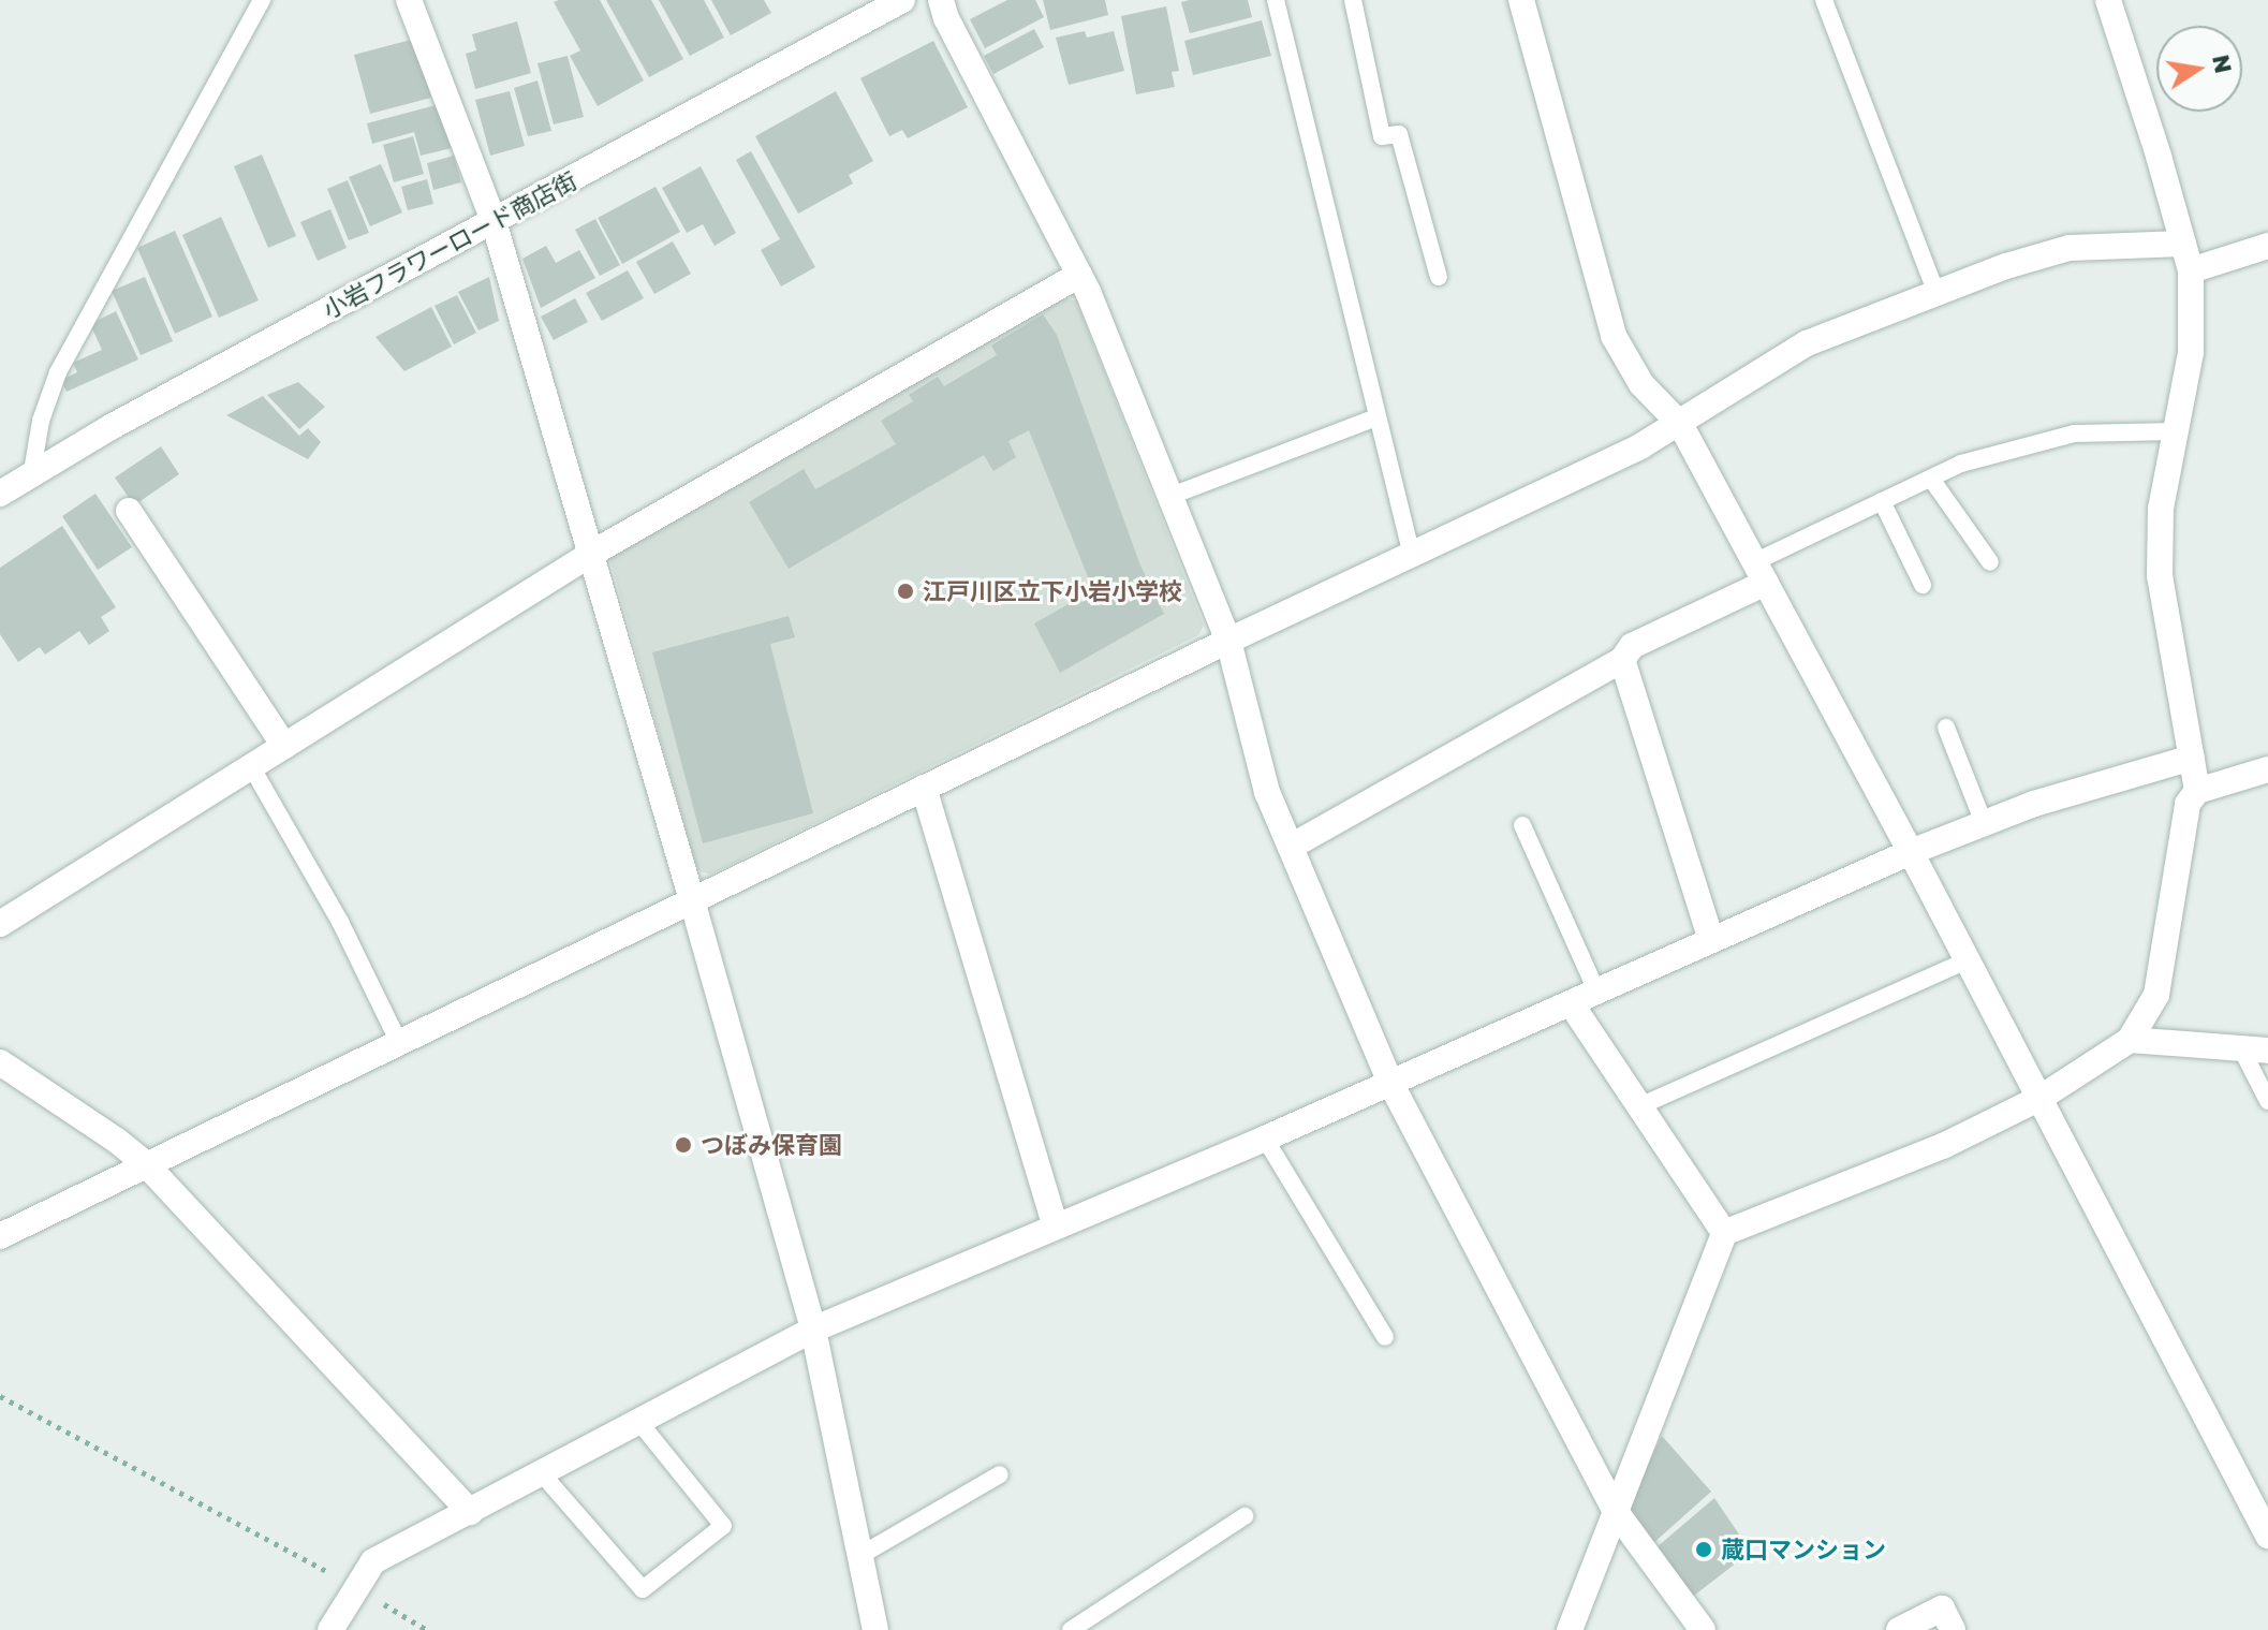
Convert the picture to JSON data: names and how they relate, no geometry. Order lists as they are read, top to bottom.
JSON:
{
  "streets": {
    "street": ["小岩フラワーロード商店街"]
  },
  "places": ["江戸川区立下小岩小学校", "つぼみ保育園", "蔵口マンション"],
  "north": "right"
}
